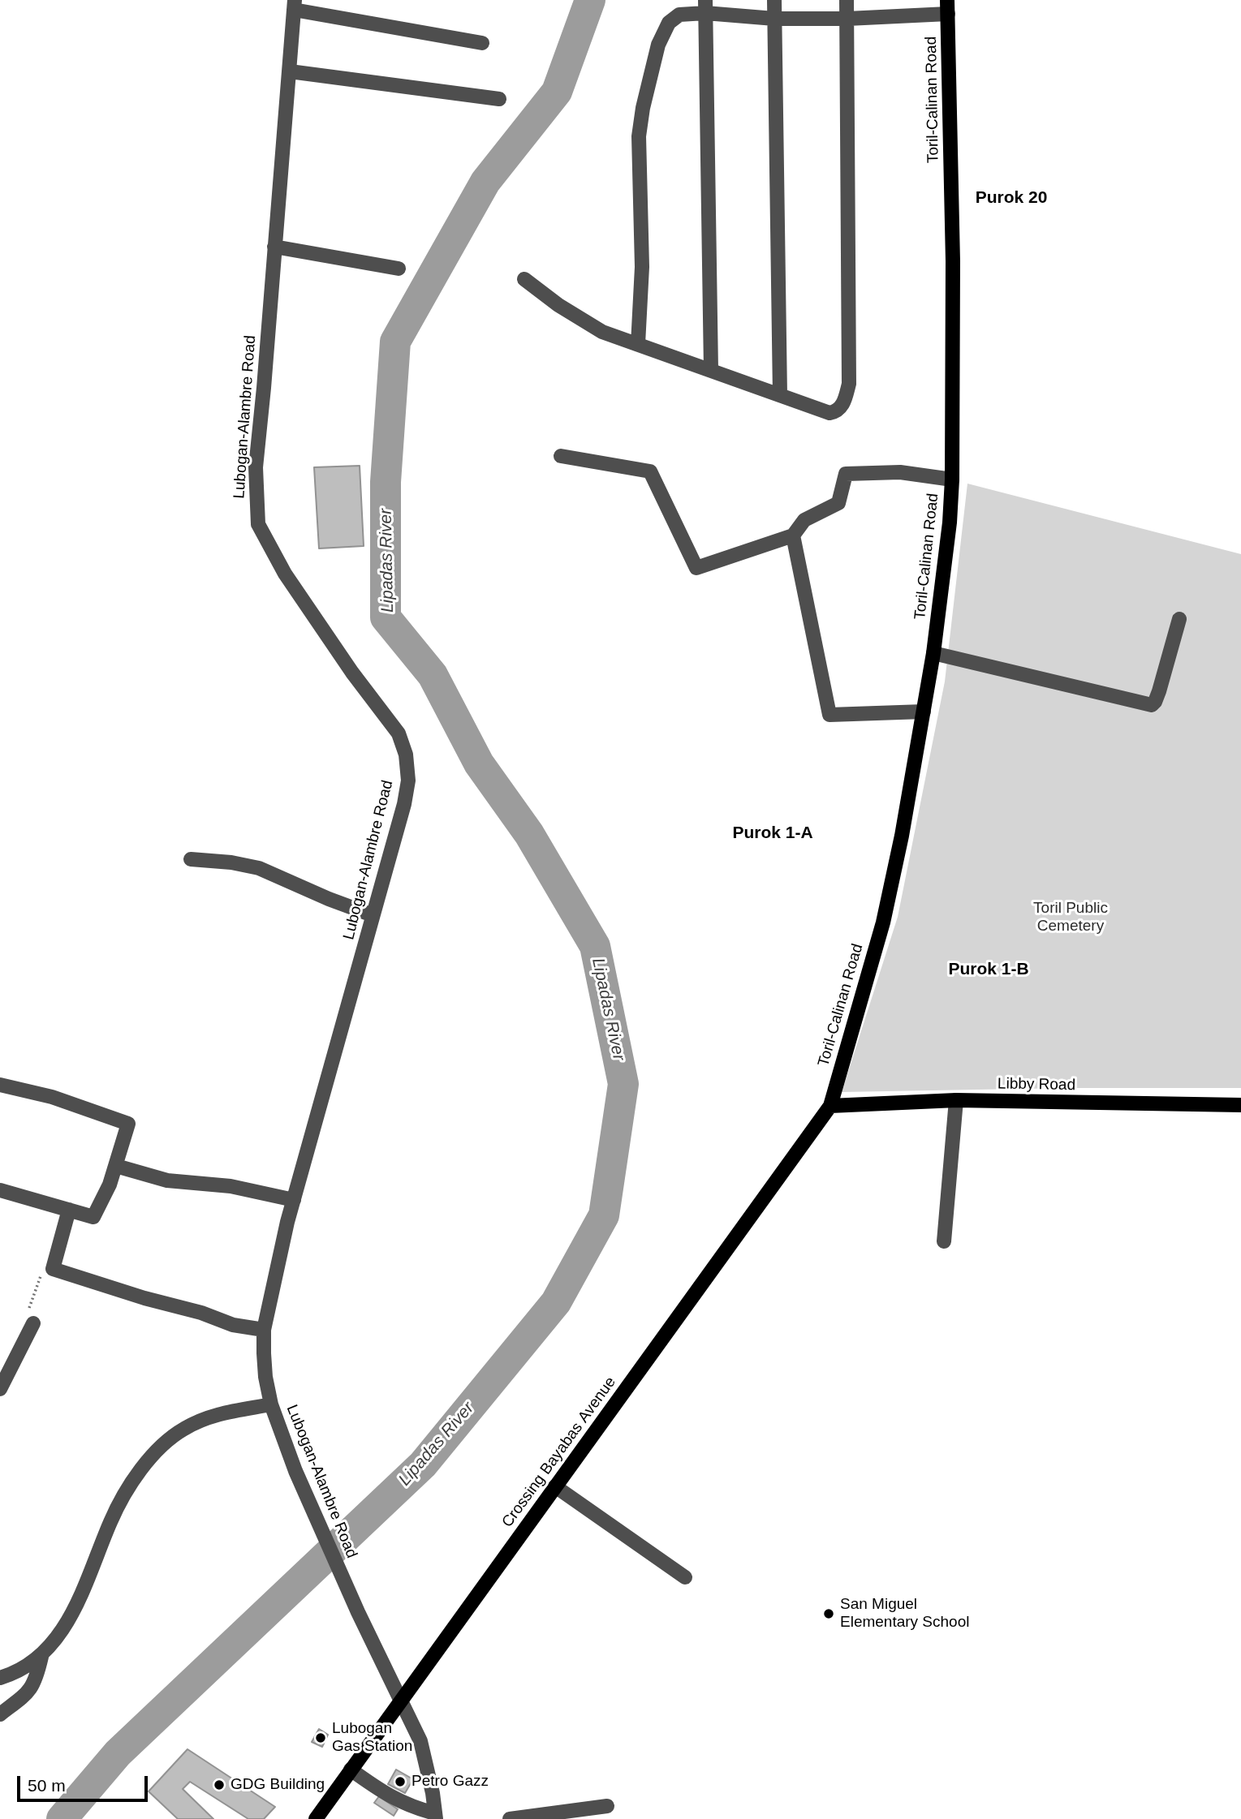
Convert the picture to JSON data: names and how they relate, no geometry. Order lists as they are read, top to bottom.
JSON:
{
  "streets": {
    "main road": ["Toril-Calinan Road", "Libby Road", "Crossing Bayabas Avenue"],
    "street": ["Lubogan-Alambre Road"]
  },
  "crossings": [
    ["Toril-Calinan Road", "Libby Road"],
    ["Toril-Calinan Road", "Crossing Bayabas Avenue"],
    ["Lubogan-Alambre Road", "Crossing Bayabas Avenue"],
    ["Libby Road", "Crossing Bayabas Avenue"]
  ],
  "districts": ["Purok 20", "Purok 1-A", "Purok 1-B"],
  "water": ["Lipadas River"],
  "parks": ["Toril Public Cemetery"],
  "places": [
    "San Miguel Elementary School",
    "Lubogan Gas Station",
    "Petro Gazz",
    "GDG Building"
  ],
  "scale_bar": "50 m"
}
